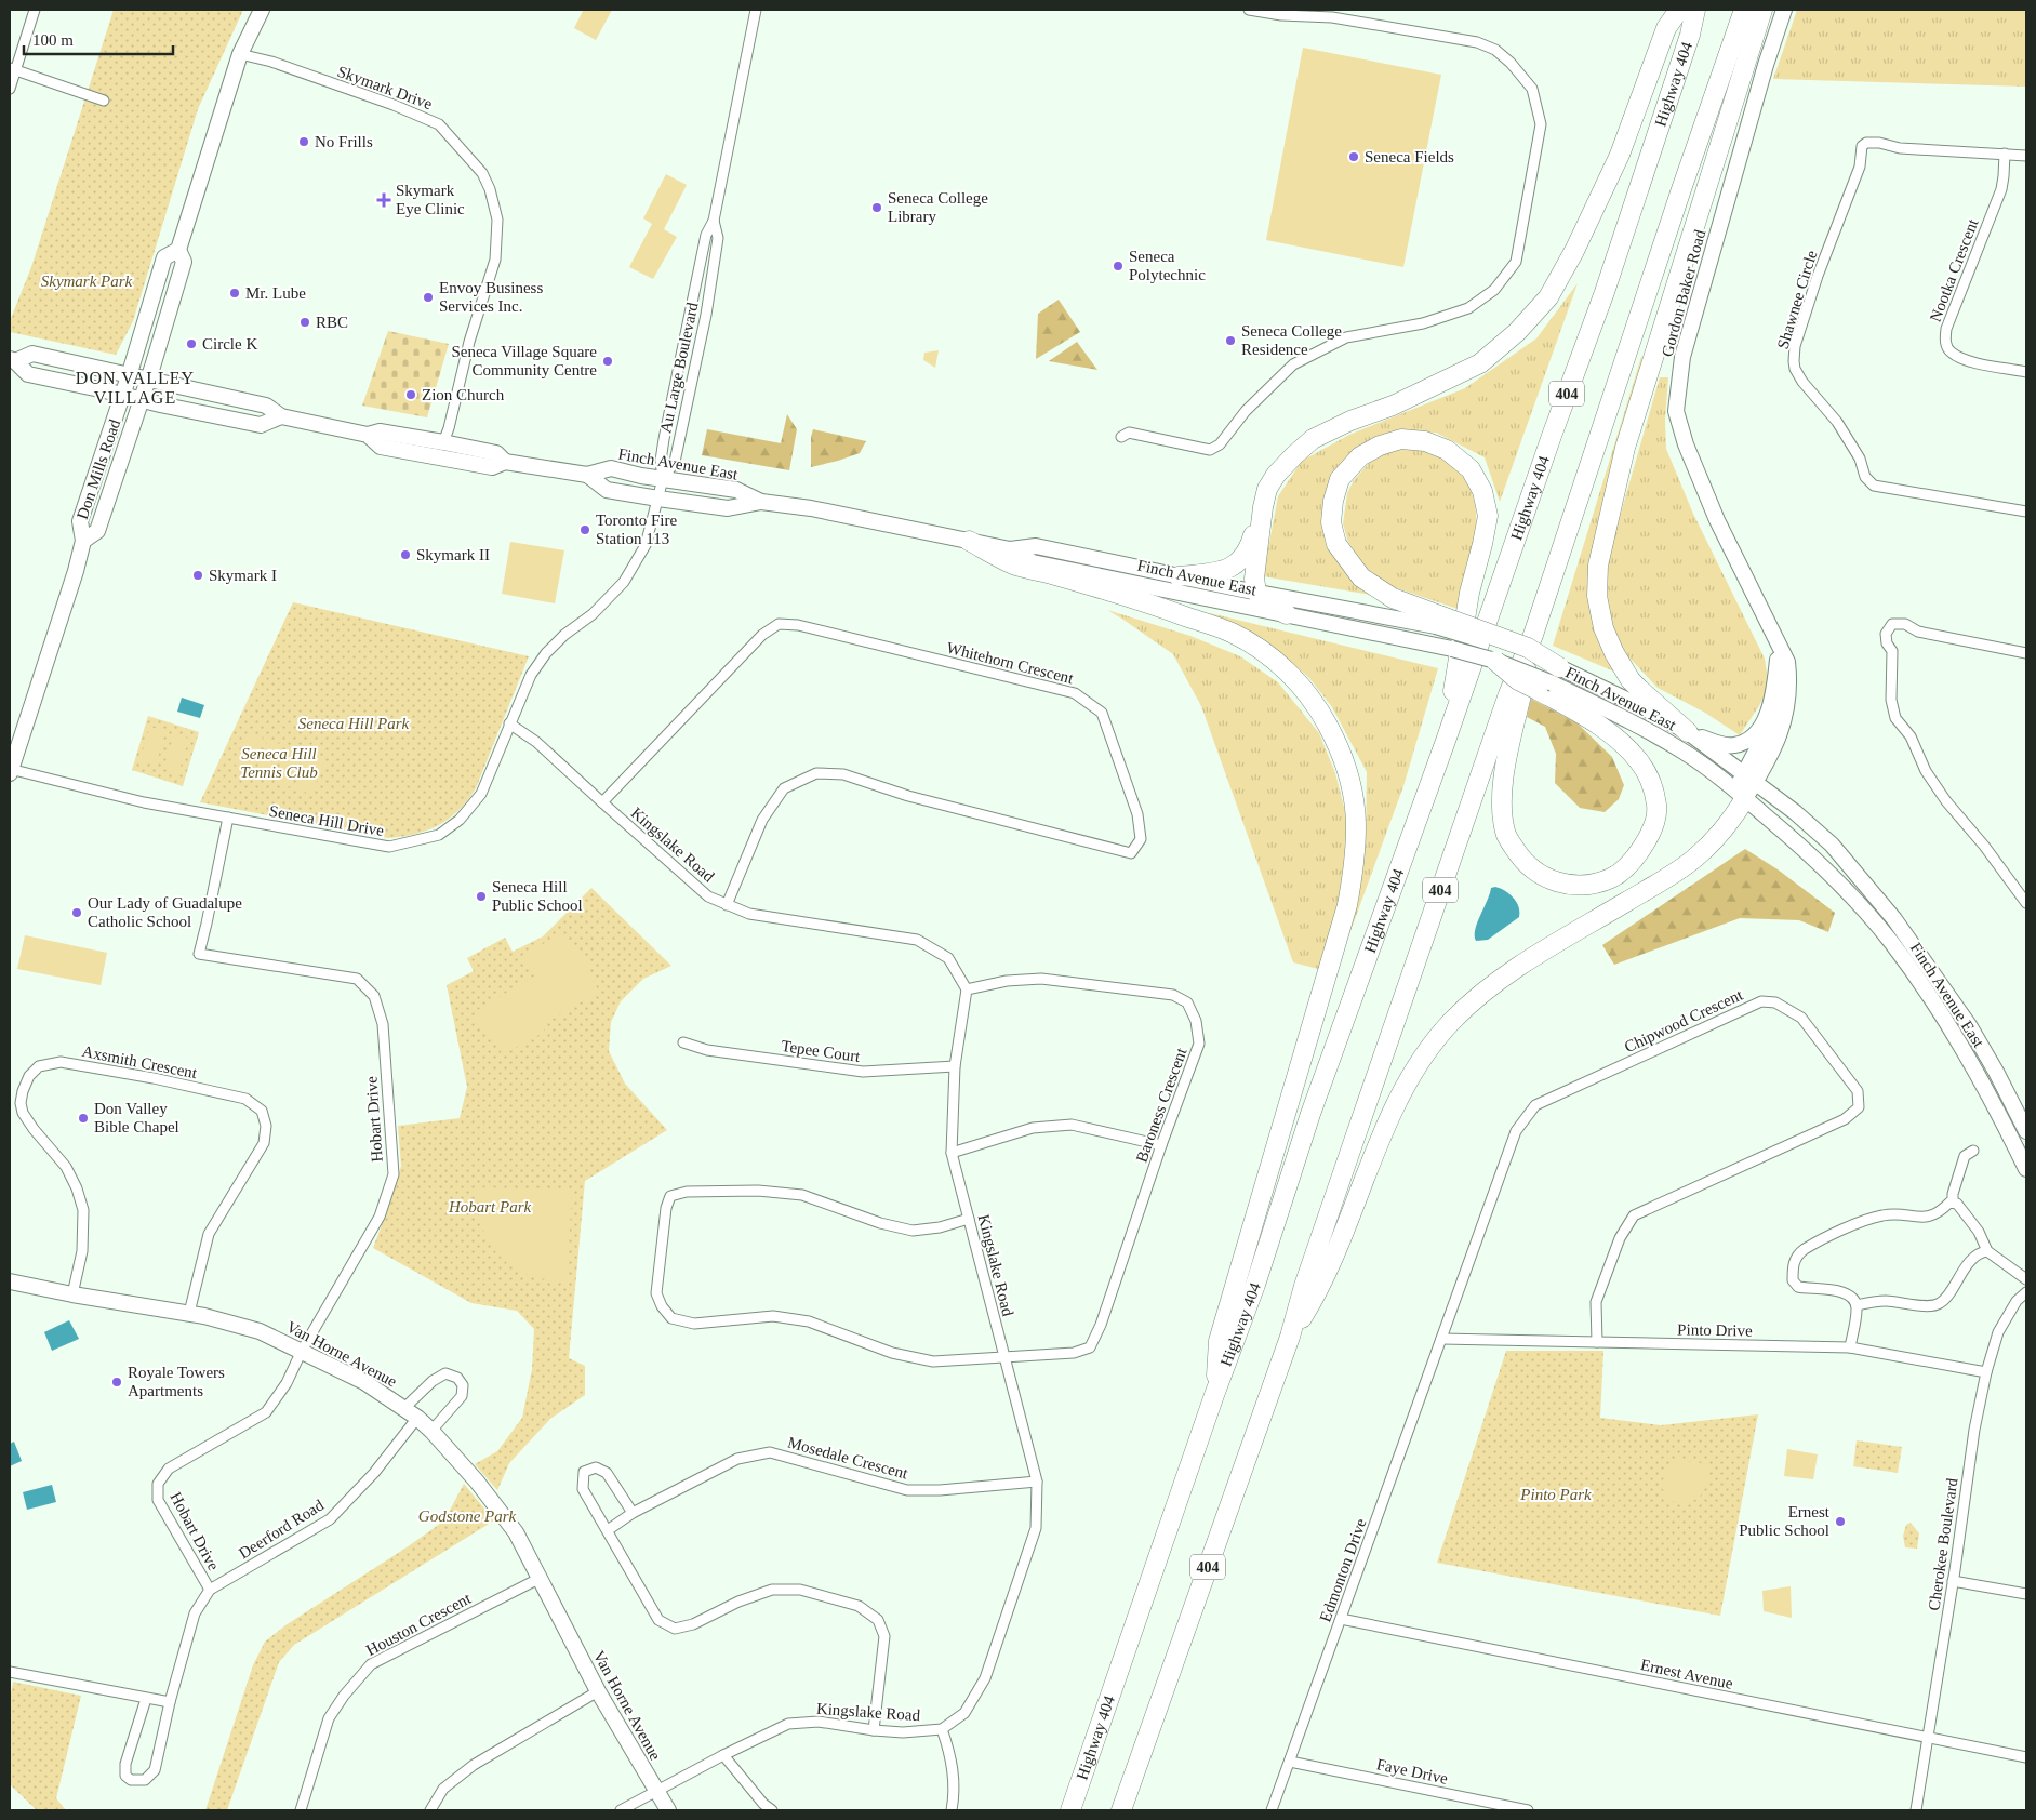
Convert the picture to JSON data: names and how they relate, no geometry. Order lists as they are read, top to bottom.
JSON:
{
  "streets": {
    "highway": ["Highway 404", "404"],
    "main road": [
      "Gordon Baker Road",
      "Finch Avenue East",
      "Don Mills Road",
      "Van Horne Avenue"
    ],
    "street": [
      "Skymark Drive",
      "Nootka Crescent",
      "Shawnee Circle",
      "Au Large Boulevard",
      "Whitehorn Crescent",
      "Seneca Hill Drive",
      "Kingslake Road",
      "Chipwood Crescent",
      "Tepee Court",
      "Axsmith Crescent",
      "Baroness Crescent",
      "Hobart Drive",
      "Pinto Drive",
      "Mosedale Crescent",
      "Deerford Road",
      "Cherokee Boulevard",
      "Edmonton Drive",
      "Houston Crescent",
      "Ernest Avenue",
      "Faye Drive"
    ]
  },
  "crossings": [
    ["Skymark Drive", "Finch Avenue East"],
    ["Skymark Drive", "Don Mills Road"],
    ["Nootka Crescent", "Shawnee Circle"],
    ["Gordon Baker Road", "Finch Avenue East"],
    ["Au Large Boulevard", "Finch Avenue East"],
    ["Au Large Boulevard", "Seneca Hill Drive"],
    ["Finch Avenue East", "Don Mills Road"],
    ["Finch Avenue East", "Seneca Hill Drive"],
    ["Don Mills Road", "Seneca Hill Drive"],
    ["Whitehorn Crescent", "Kingslake Road"],
    ["Seneca Hill Drive", "Kingslake Road"],
    ["Seneca Hill Drive", "Hobart Drive"],
    ["Kingslake Road", "Tepee Court"],
    ["Kingslake Road", "Baroness Crescent"],
    ["Kingslake Road", "Van Horne Avenue"],
    ["Kingslake Road", "Mosedale Crescent"],
    ["Chipwood Crescent", "Pinto Drive"],
    ["Chipwood Crescent", "Edmonton Drive"],
    ["Axsmith Crescent", "Van Horne Avenue"],
    ["Hobart Drive", "Van Horne Avenue"],
    ["Hobart Drive", "Deerford Road"],
    ["Pinto Drive", "Cherokee Boulevard"],
    ["Pinto Drive", "Edmonton Drive"],
    ["Van Horne Avenue", "Deerford Road"],
    ["Van Horne Avenue", "Houston Crescent"],
    ["Cherokee Boulevard", "Ernest Avenue"],
    ["Edmonton Drive", "Ernest Avenue"],
    ["Edmonton Drive", "Faye Drive"]
  ],
  "districts": ["DON VALLEY VILLAGE"],
  "parks": [
    "Skymark Park",
    "Seneca Hill Park",
    "Seneca Hill Tennis Club",
    "Hobart Park",
    "Pinto Park",
    "Godstone Park"
  ],
  "places": {
    "other": [
      "No Frills",
      "Seneca Fields",
      "Seneca College Library",
      "Seneca Polytechnic",
      "Mr. Lube",
      "Envoy Business Services Inc.",
      "RBC",
      "Seneca College Residence",
      "Circle K",
      "Seneca Village Square Community Centre",
      "Zion Church",
      "Toronto Fire Station 113",
      "Skymark II",
      "Skymark I",
      "Seneca Hill Public School",
      "Our Lady of Guadalupe Catholic School",
      "Don Valley Bible Chapel",
      "Royale Towers Apartments",
      "Ernest Public School"
    ],
    "health": ["Skymark Eye Clinic"]
  },
  "scale_bar": "100 m"
}
